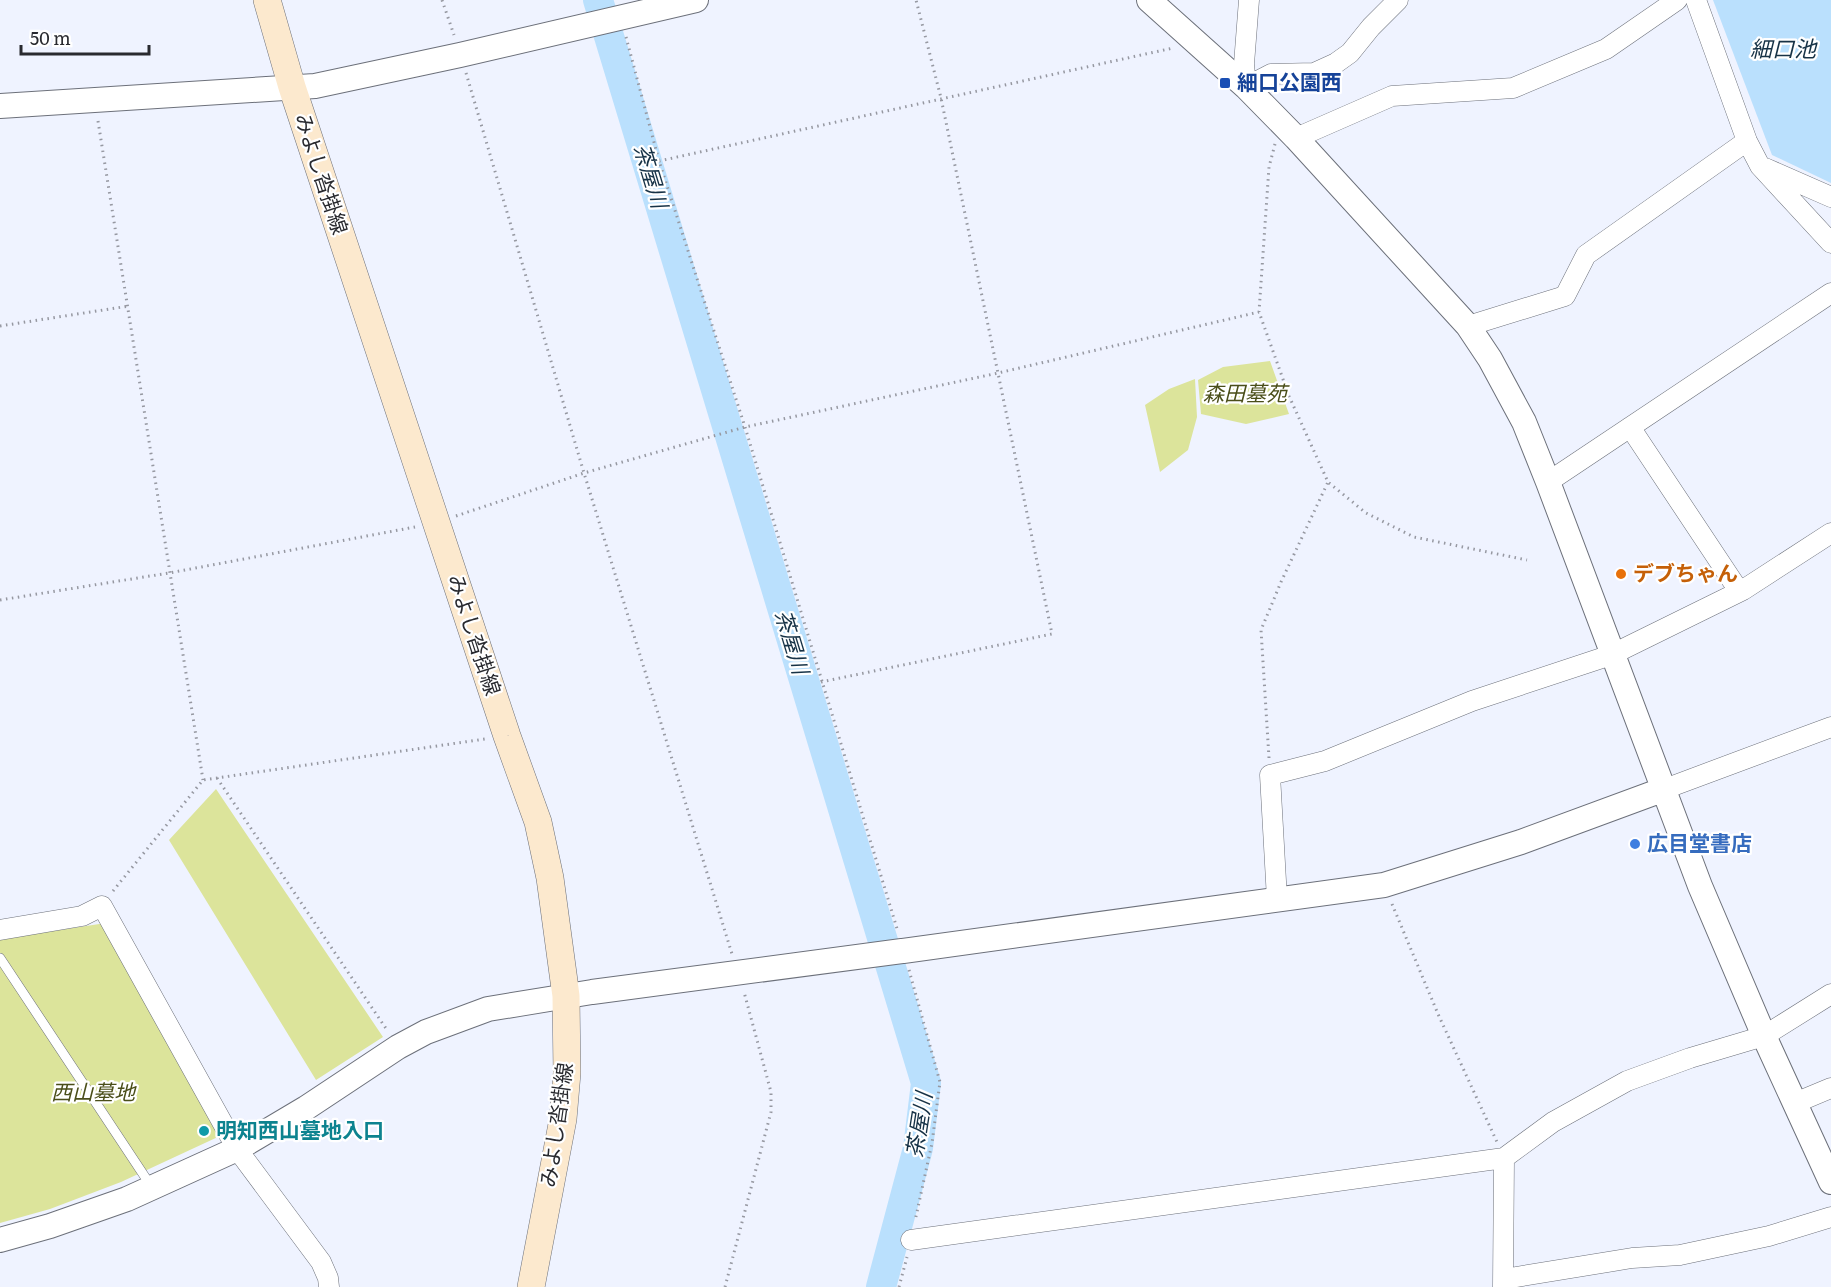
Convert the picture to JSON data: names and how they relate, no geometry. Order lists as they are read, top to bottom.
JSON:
{
  "streets": {
    "main road": ["みよし沓掛線"]
  },
  "water": ["細口池", "茶屋川"],
  "parks": ["森田墓苑", "西山墓地"],
  "places": {
    "transit": ["細口公園西"],
    "other": ["デブちゃん", "広目堂書店", "明知西山墓地入口"]
  },
  "scale_bar": "50 m"
}
